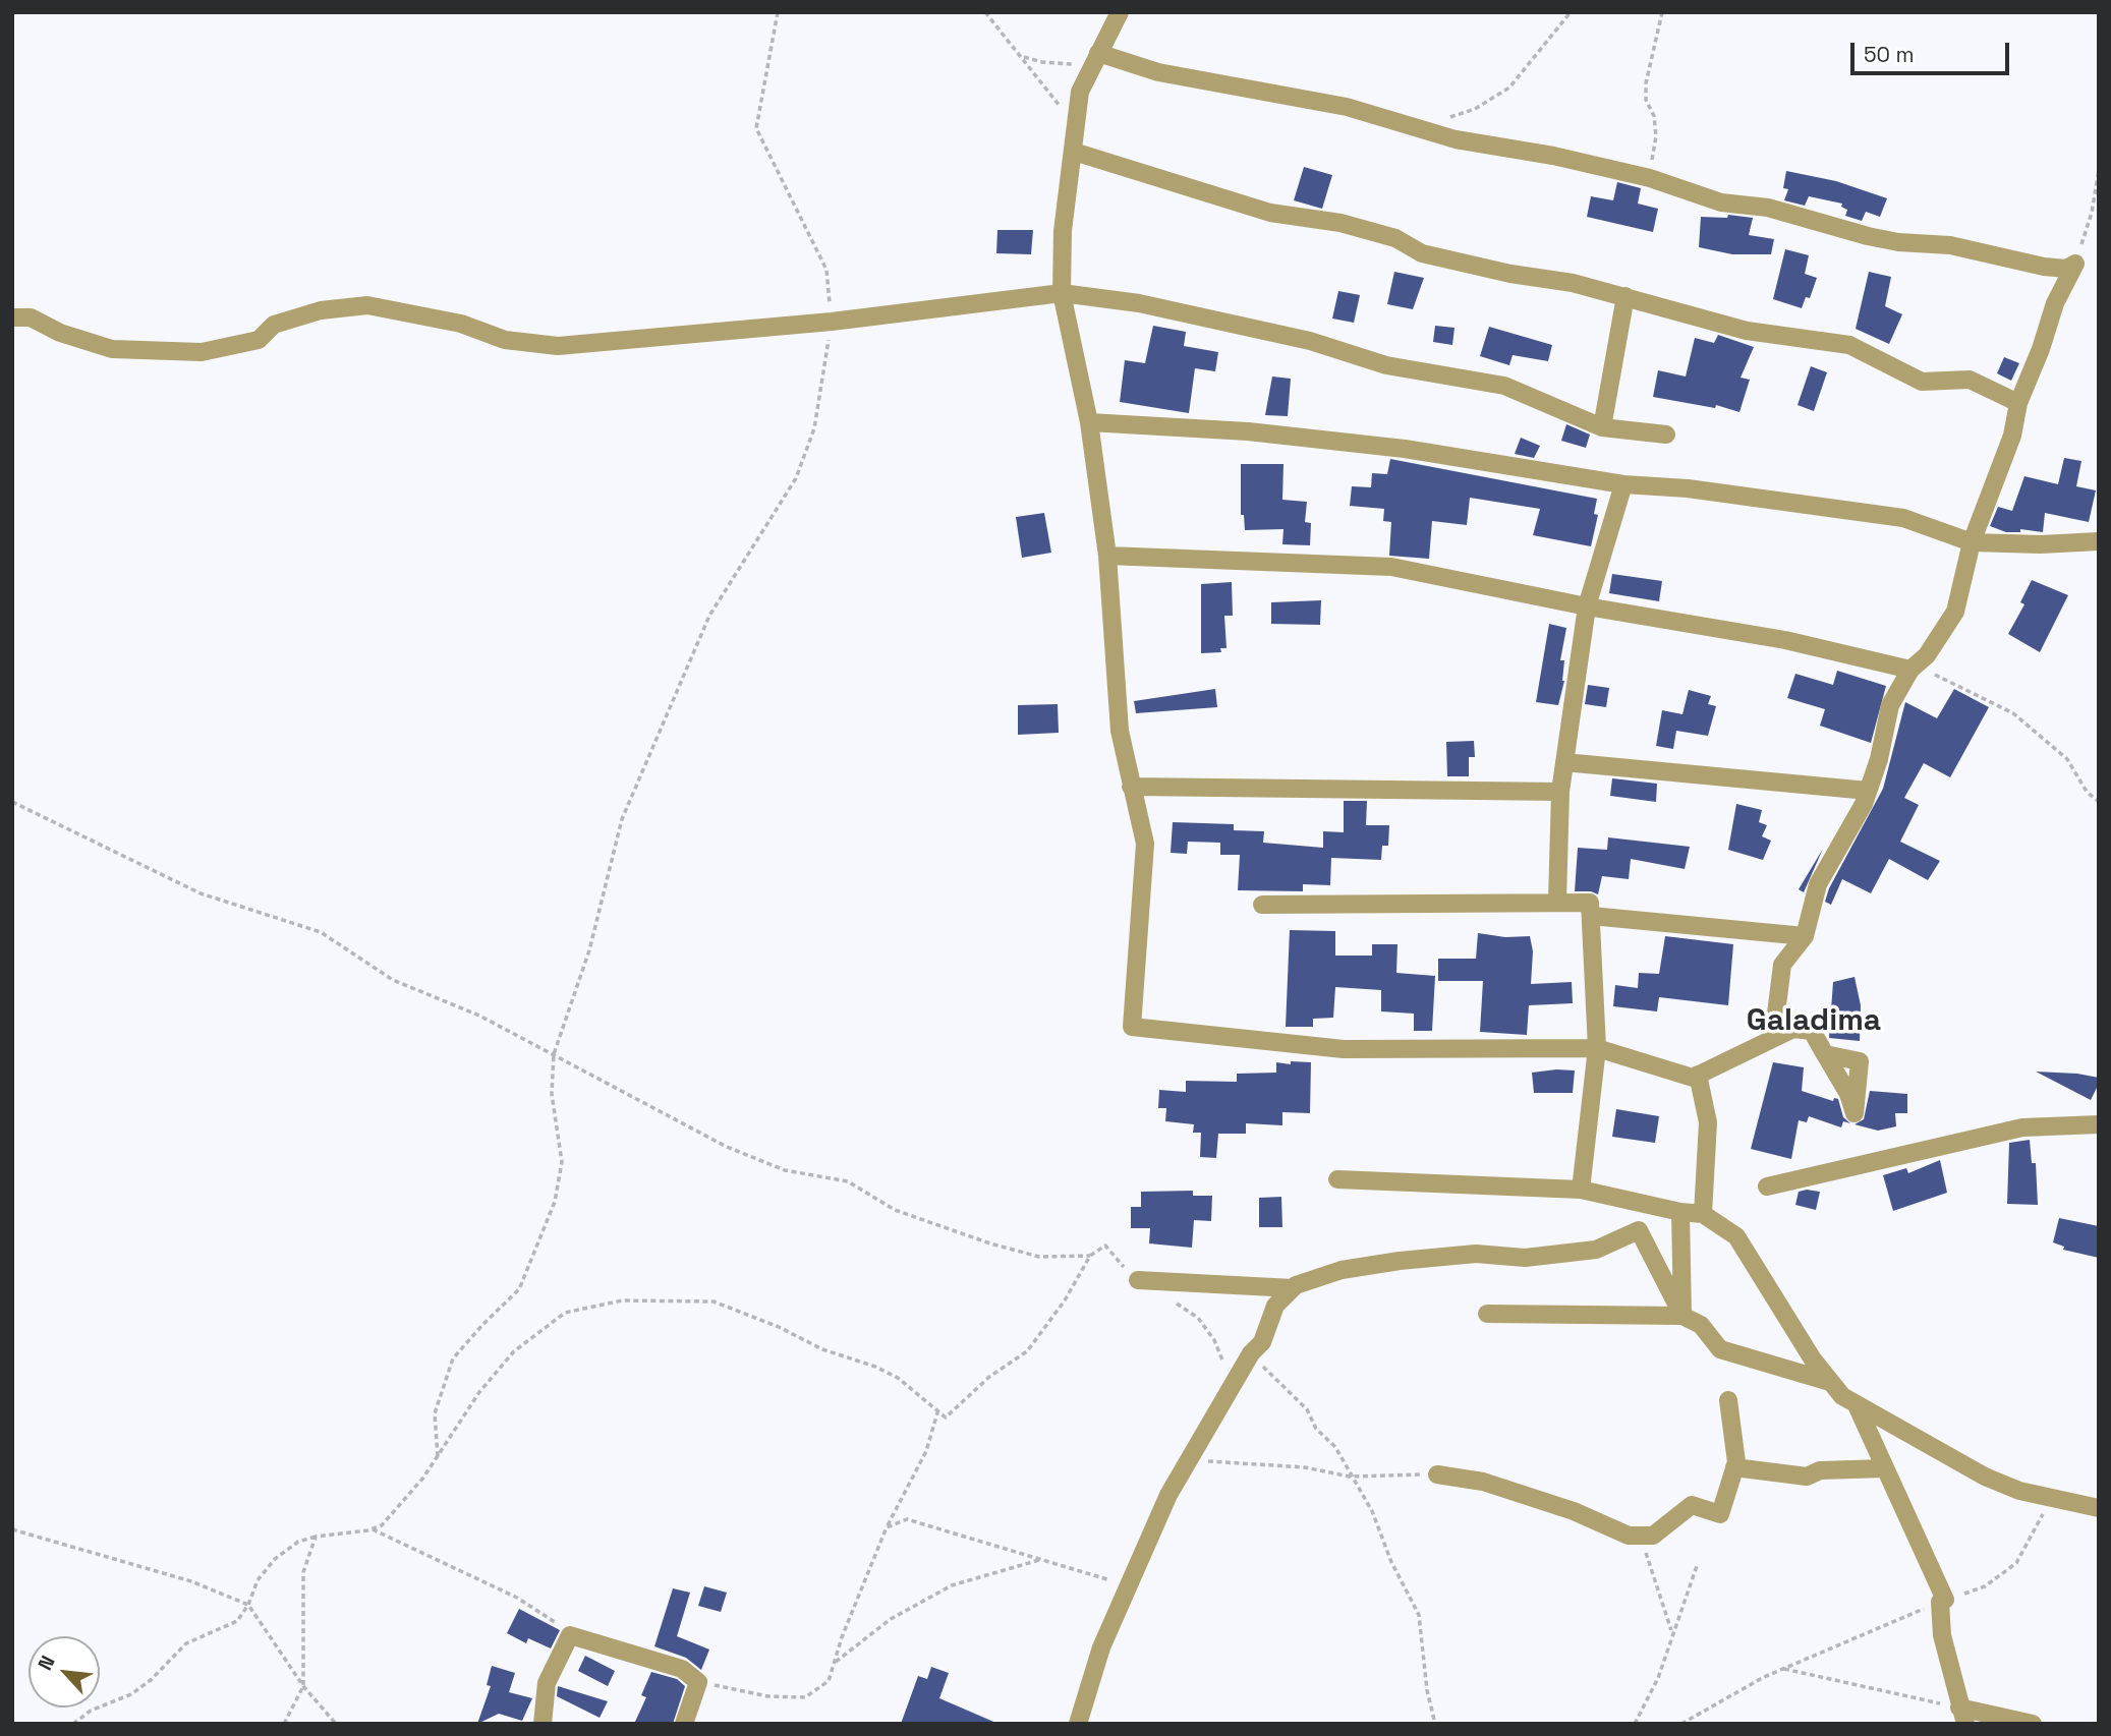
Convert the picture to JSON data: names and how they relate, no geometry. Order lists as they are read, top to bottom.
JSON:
{
  "districts": ["Galadima"],
  "scale_bar": "50 m",
  "north": "top left"
}
